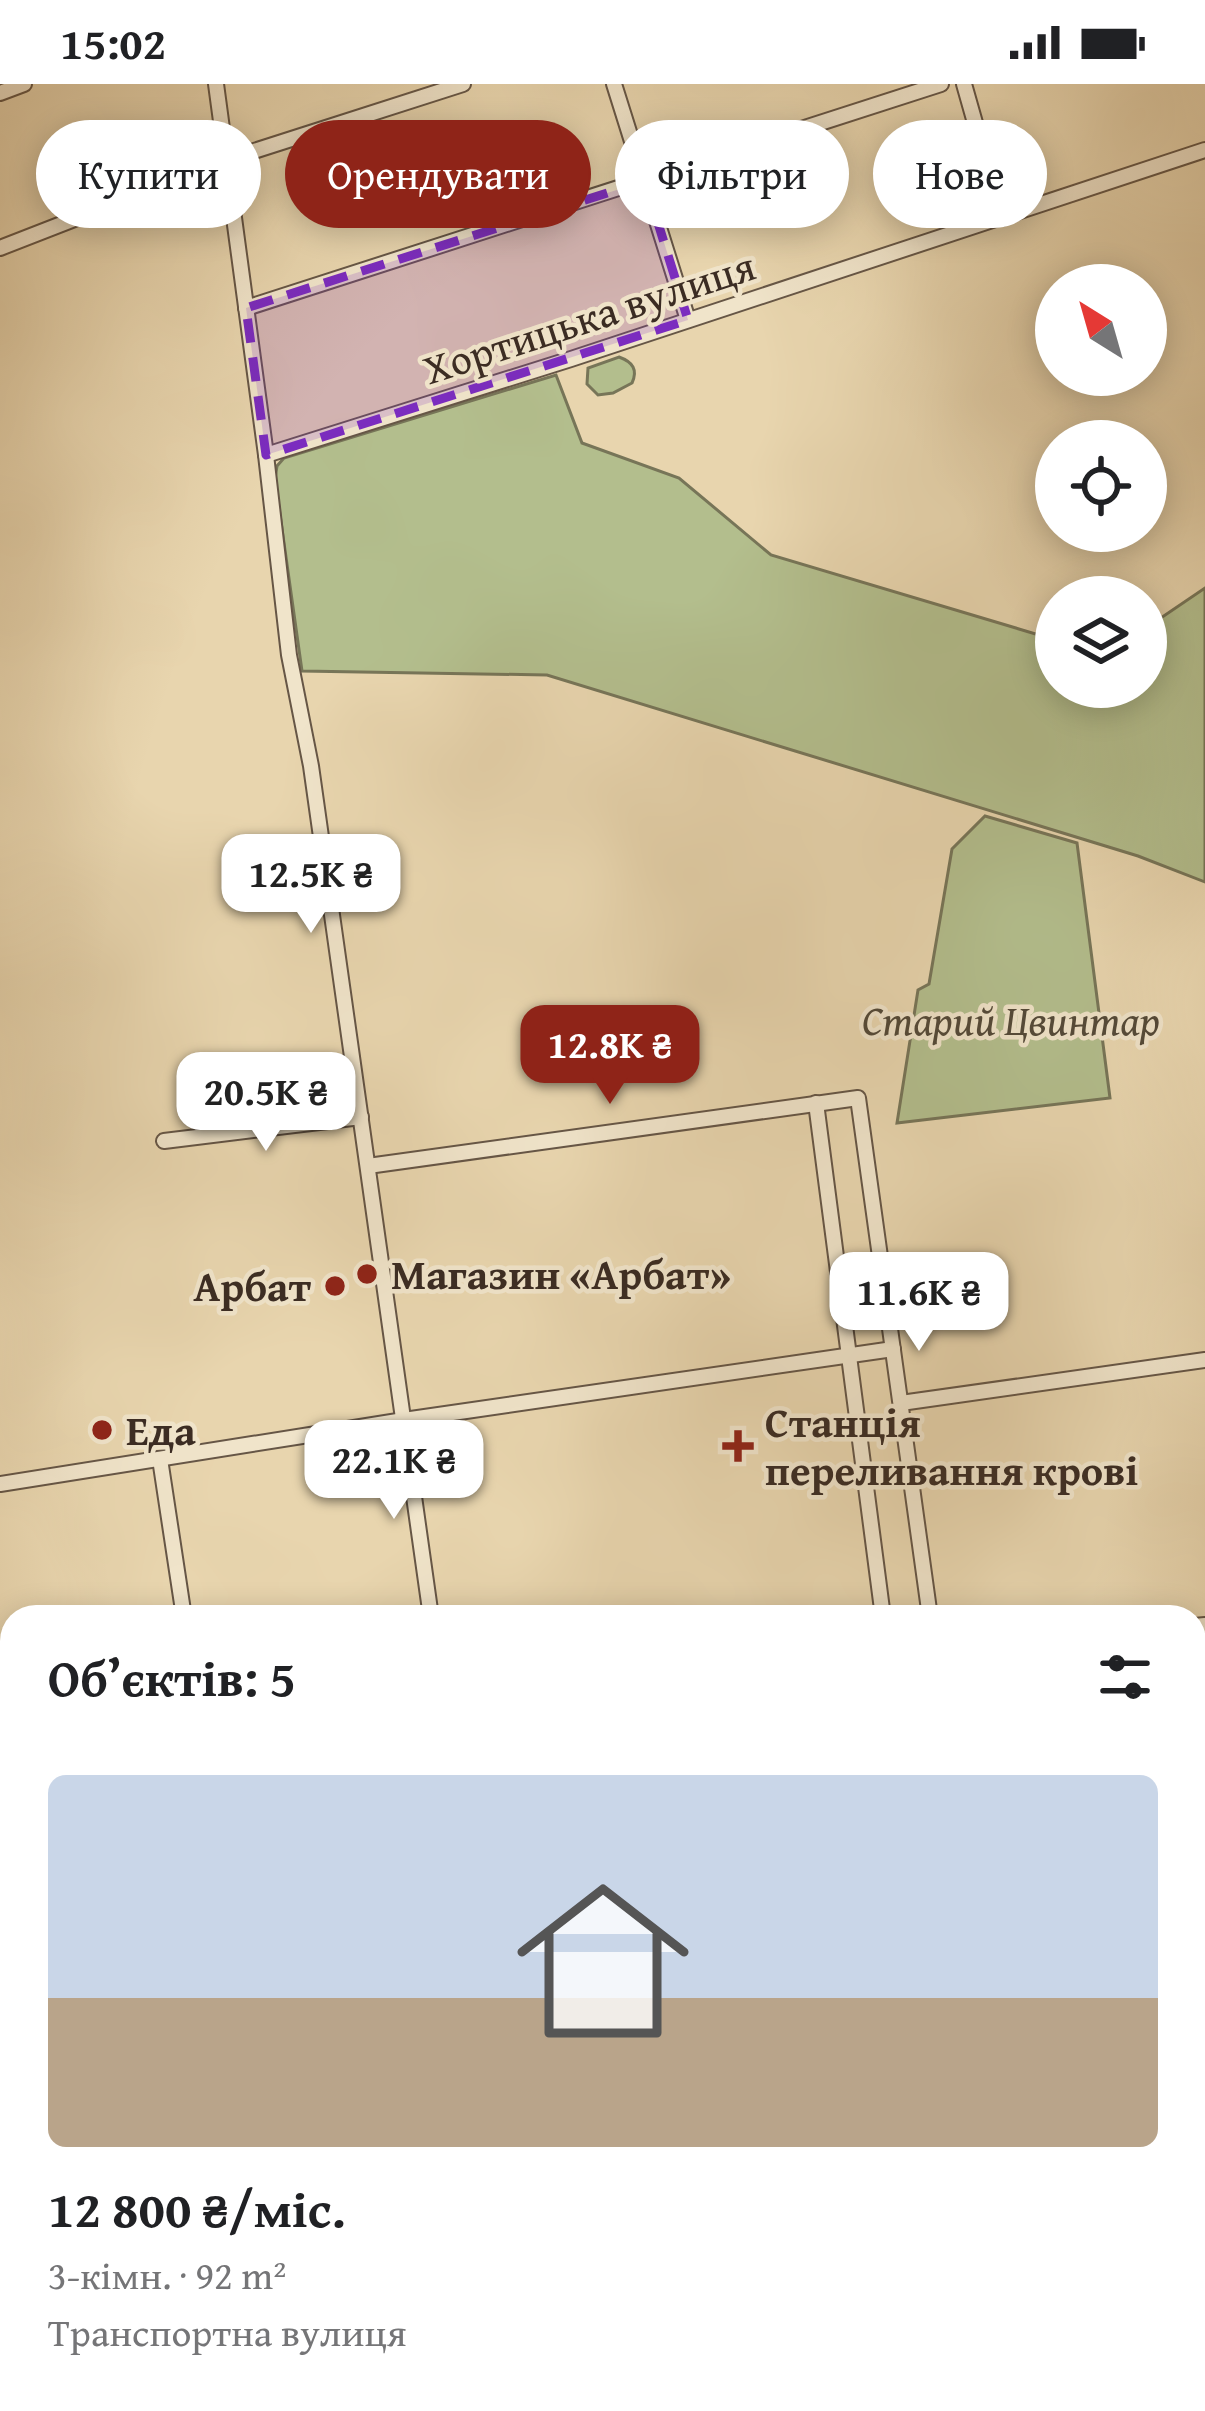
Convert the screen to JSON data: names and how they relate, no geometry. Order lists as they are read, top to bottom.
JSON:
{
  "streets": {
    "street": ["Хортицька вулиця"]
  },
  "parks": ["Старий Цвинтар"],
  "places": {
    "other": ["Магазин «Арбат»", "Арбат", "Еда"],
    "health": ["Станція переливання крові"]
  },
  "north": "top left",
  "page": {
    "status": "15:02",
    "chip": [
      "Купити",
      "Орендувати",
      "Фільтри",
      "Нове"
    ],
    "price": [
      "12.5K ₴",
      "12.8K ₴",
      "20.5K ₴",
      "11.6K ₴",
      "22.1K ₴"
    ],
    "heading": "Об’єктів: 5",
    "list": [
      {
        "name": "12 800 ₴/міс.",
        "note": "3-кімн. · 92 m² · Транспортна вулиця"
      }
    ]
  }
}
